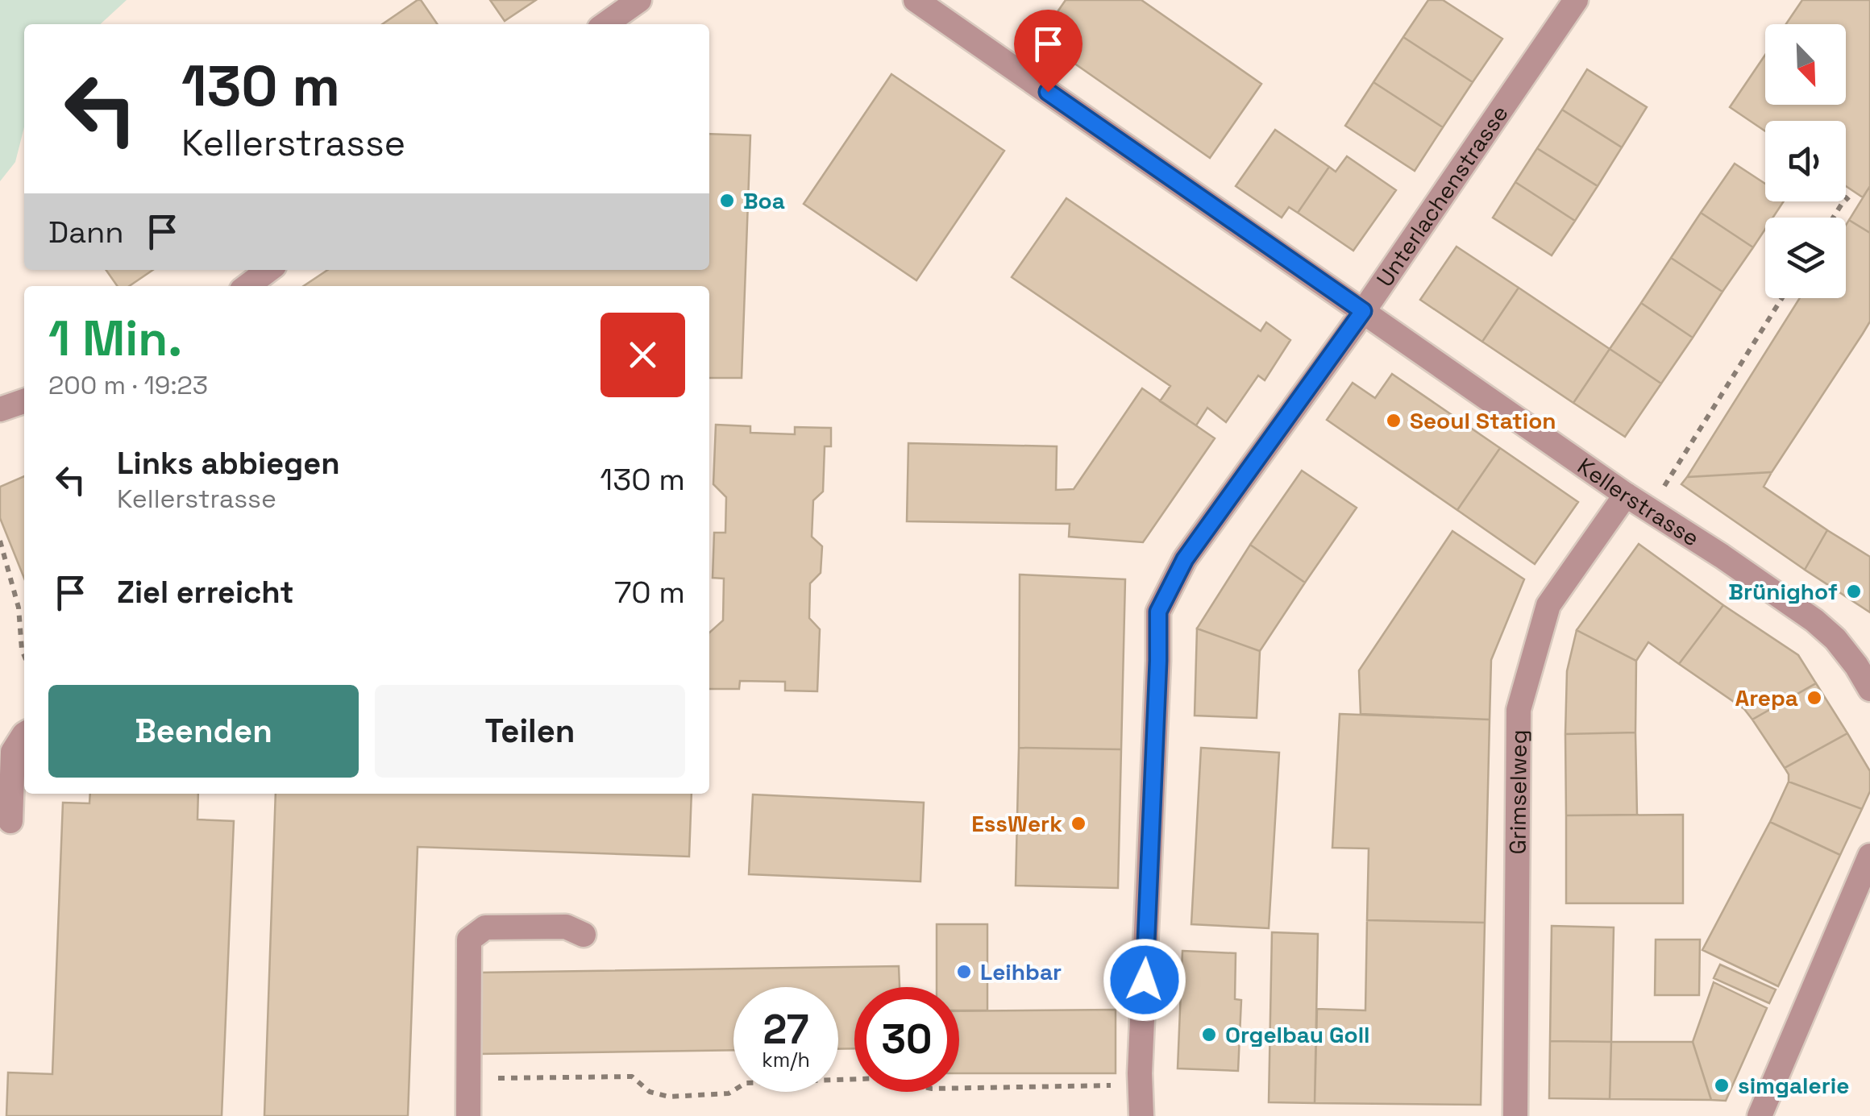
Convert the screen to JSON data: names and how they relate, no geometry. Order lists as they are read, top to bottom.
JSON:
{
  "streets": {
    "street": ["Unterlachenstrasse", "Kellerstrasse", "Grimselweg"]
  },
  "crossings": [
    ["Unterlachenstrasse", "Kellerstrasse"],
    ["Kellerstrasse", "Grimselweg"]
  ],
  "places": [
    "Boa",
    "Seoul Station",
    "Brünighof",
    "Arepa",
    "EssWerk",
    "Leihbar",
    "Orgelbau Goll",
    "simgalerie"
  ],
  "north": "bottom right",
  "page": {
    "turn": ["130 m", "Kellerstrasse"],
    "then": "Dann",
    "heading": ["1 Min.", "200 m · 19:23"],
    "list": [
      {
        "name": "Links abbiegen",
        "note": "Kellerstrasse",
        "value": "130 m"
      },
      {
        "name": "Ziel erreicht",
        "value": "70 m"
      }
    ],
    "buttons": ["Beenden", "Teilen"],
    "speed": "27 km/h",
    "limit": "30"
  }
}
